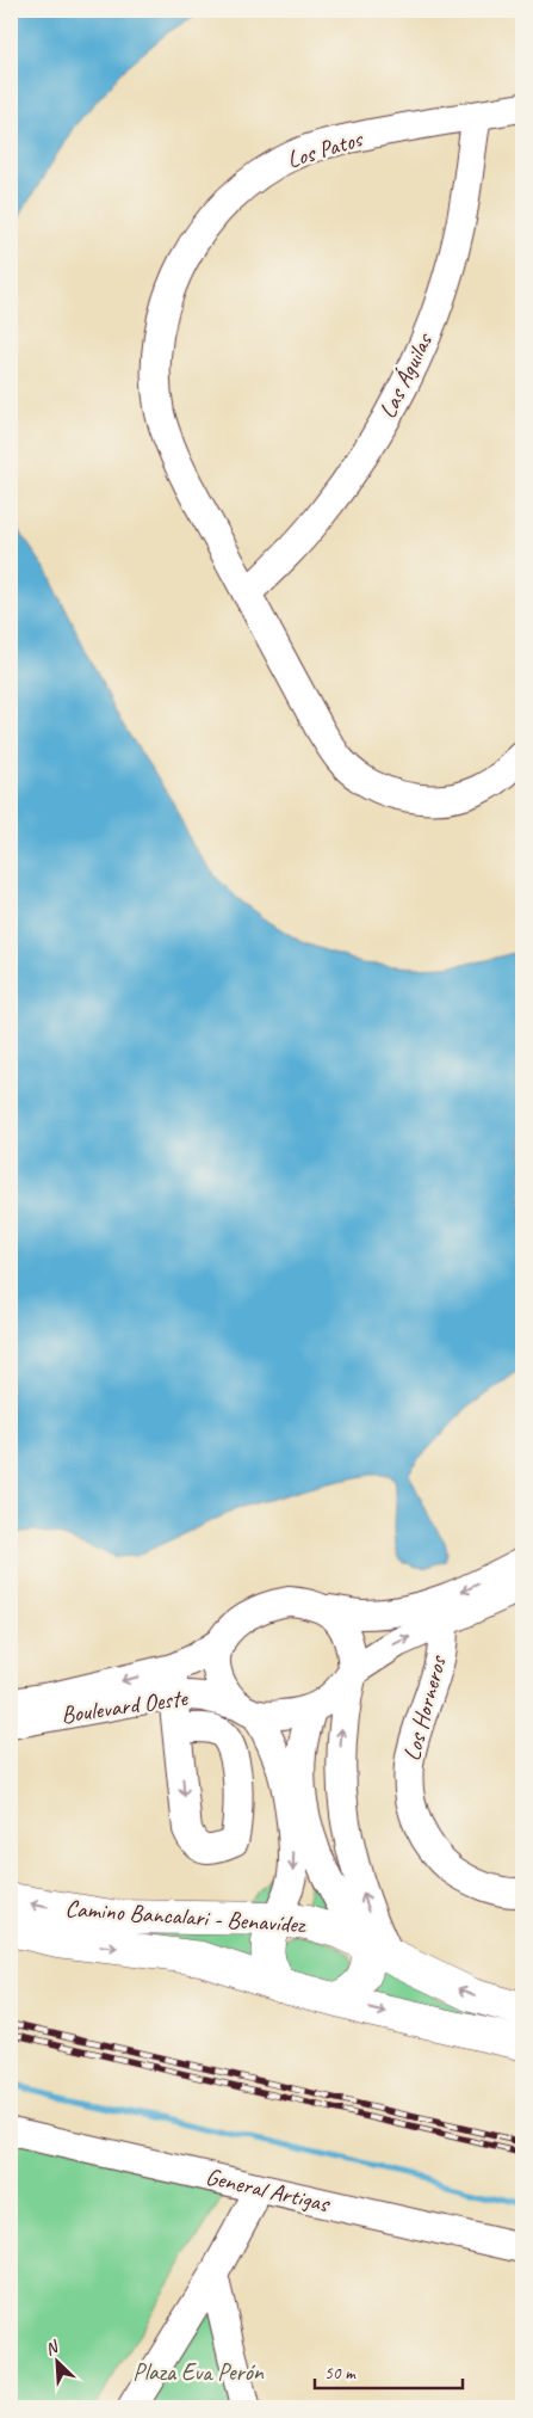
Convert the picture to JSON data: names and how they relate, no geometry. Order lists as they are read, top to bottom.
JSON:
{
  "streets": {
    "main road": ["Camino Bancalari - Benavídez"],
    "street": [
      "Los Patos",
      "Las Águilas",
      "Boulevard Oeste",
      "Los Horneros",
      "General Artigas"
    ]
  },
  "crossings": [
    ["Los Patos", "Las Águilas"]
  ],
  "parks": ["Plaza Eva Perón"],
  "scale_bar": "50 m",
  "north": "top left"
}
